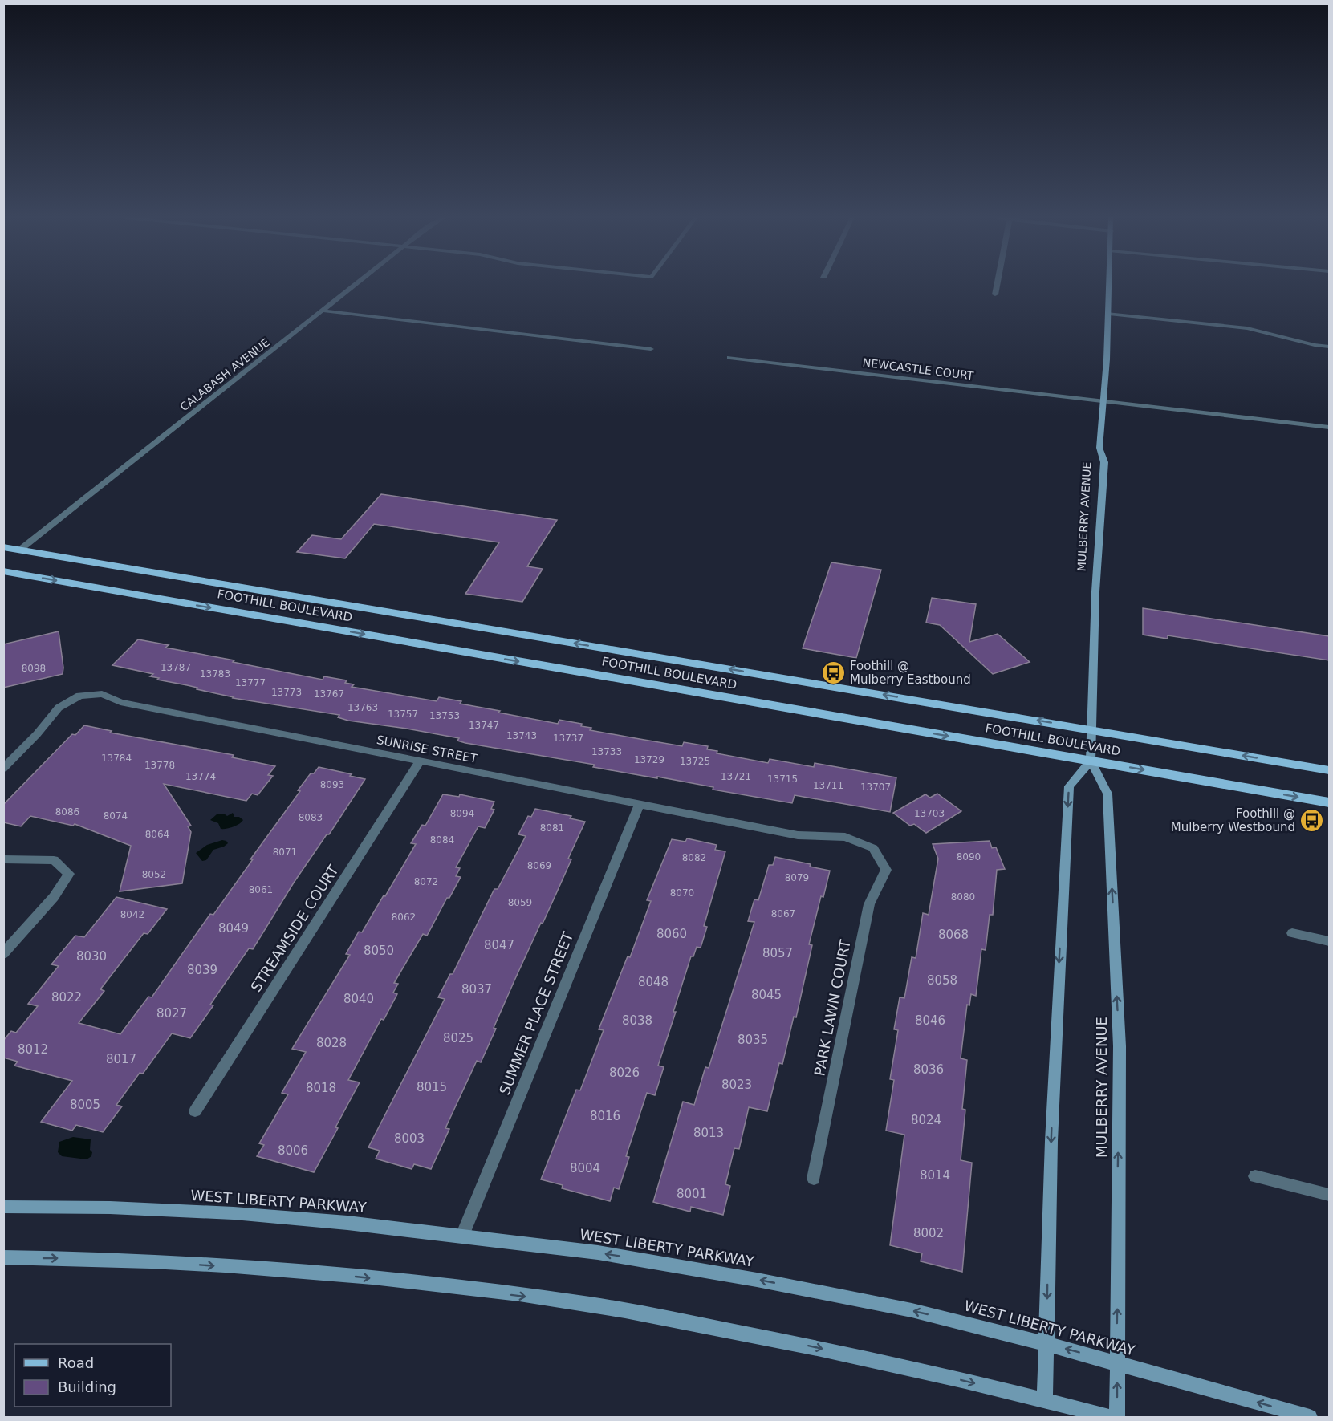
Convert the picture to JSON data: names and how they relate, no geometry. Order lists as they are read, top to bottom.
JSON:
{
  "streets": {
    "main road": ["FOOTHILL BOULEVARD"],
    "street": [
      "NEWCASTLE COURT",
      "CALABASH AVENUE",
      "MULBERRY AVENUE",
      "SUNRISE STREET",
      "STREAMSIDE COURT",
      "PARK LAWN COURT",
      "SUMMER PLACE STREET",
      "WEST LIBERTY PARKWAY"
    ]
  },
  "crossings": [
    ["NEWCASTLE COURT", "MULBERRY AVENUE"],
    ["CALABASH AVENUE", "FOOTHILL BOULEVARD"],
    ["MULBERRY AVENUE", "FOOTHILL BOULEVARD"],
    ["MULBERRY AVENUE", "WEST LIBERTY PARKWAY"],
    ["SUNRISE STREET", "STREAMSIDE COURT"],
    ["SUNRISE STREET", "PARK LAWN COURT"],
    ["SUNRISE STREET", "SUMMER PLACE STREET"],
    ["SUMMER PLACE STREET", "WEST LIBERTY PARKWAY"]
  ],
  "places": {
    "bus stop": ["Foothill @ Mulberry Eastbound", "Foothill @ Mulberry Westbound"]
  },
  "house_numbers": [
    "13787",
    "8098",
    "13783",
    "13777",
    "13773",
    "13767",
    "13763",
    "13757",
    "13753",
    "13747",
    "13743",
    "13737",
    "13733",
    "13784",
    "13729",
    "13725",
    "13778",
    "13774",
    "13721",
    "13715",
    "8093",
    "13711",
    "13707",
    "8086",
    "8094",
    "13703",
    "8074",
    "8083",
    "8081",
    "8064",
    "8084",
    "8071",
    "8090",
    "8082",
    "8069",
    "8052",
    "8079",
    "8072",
    "8061",
    "8070",
    "8080",
    "8059",
    "8067",
    "8042",
    "8062",
    "8049",
    "8060",
    "8068",
    "8047",
    "8050",
    "8057",
    "8030",
    "8039",
    "8058",
    "8048",
    "8037",
    "8045",
    "8022",
    "8040",
    "8027",
    "8038",
    "8046",
    "8025",
    "8035",
    "8028",
    "8012",
    "8017",
    "8036",
    "8026",
    "8023",
    "8015",
    "8018",
    "8005",
    "8016",
    "8024",
    "8013",
    "8003",
    "8006",
    "8004",
    "8014",
    "8001",
    "8002"
  ],
  "legend": ["Road", "Building"]
}
